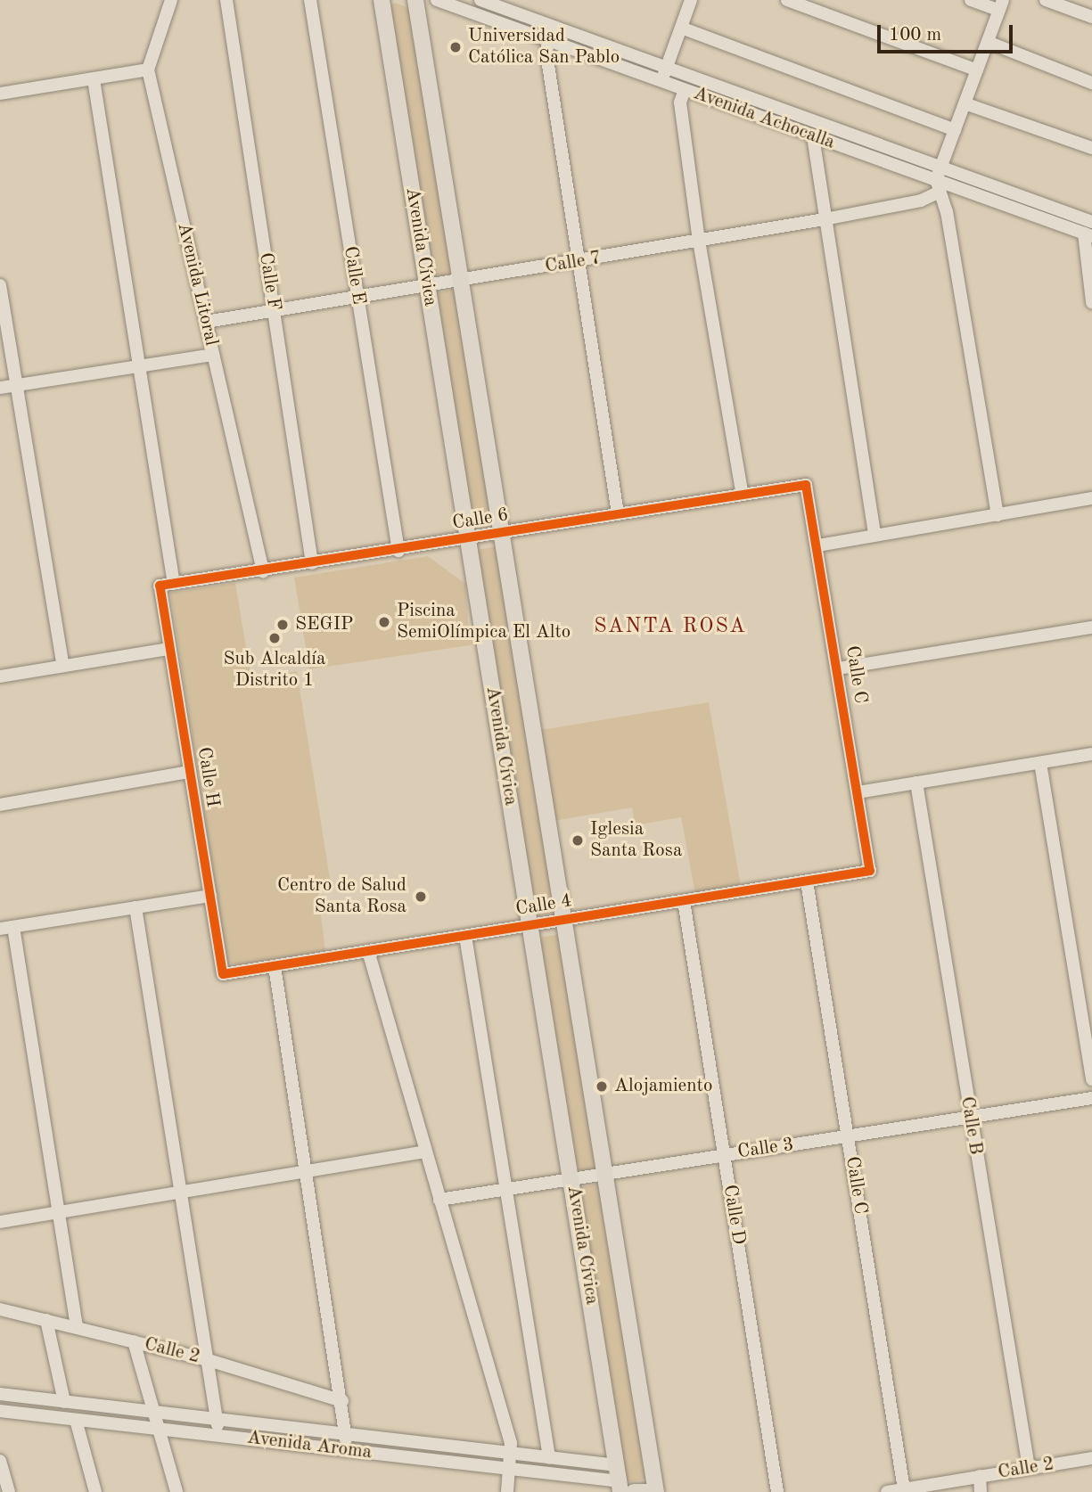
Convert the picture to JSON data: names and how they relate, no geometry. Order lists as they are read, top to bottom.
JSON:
{
  "streets": {
    "main road": ["Avenida Cívica"],
    "street": [
      "Avenida Achocalla",
      "Calle 7",
      "Calle E",
      "Calle F",
      "Avenida Litoral",
      "Calle 6",
      "Calle C",
      "Calle H",
      "Calle 4",
      "Calle B",
      "Calle 3",
      "Calle D",
      "Calle 2",
      "Avenida Aroma"
    ]
  },
  "crossings": [
    ["Avenida Achocalla", "Calle 7"],
    ["Avenida Cívica", "Calle 7"],
    ["Avenida Cívica", "Calle 6"],
    ["Avenida Cívica", "Calle 4"],
    ["Avenida Cívica", "Calle 3"],
    ["Avenida Cívica", "Avenida Aroma"],
    ["Calle 7", "Calle E"],
    ["Calle 7", "Calle F"],
    ["Calle 7", "Avenida Litoral"],
    ["Calle E", "Calle 6"],
    ["Calle F", "Calle 6"],
    ["Avenida Litoral", "Calle 6"],
    ["Calle 6", "Calle C"],
    ["Calle 6", "Calle H"],
    ["Calle C", "Calle 4"],
    ["Calle C", "Calle 3"],
    ["Calle C", "Calle 2"],
    ["Calle H", "Calle 4"],
    ["Calle 4", "Calle D"],
    ["Calle B", "Calle 3"],
    ["Calle B", "Calle 2"],
    ["Calle 3", "Calle D"]
  ],
  "districts": ["SANTA ROSA"],
  "places": [
    "Universidad Católica San Pablo",
    "Piscina SemiOlímpica El Alto",
    "SEGIP",
    "Sub Alcaldía Distrito 1",
    "Iglesia Santa Rosa",
    "Centro de Salud Santa Rosa",
    "Alojamiento"
  ],
  "scale_bar": "100 m"
}
